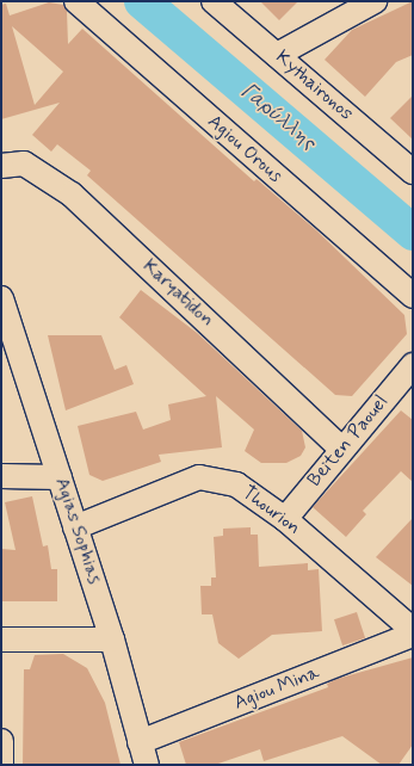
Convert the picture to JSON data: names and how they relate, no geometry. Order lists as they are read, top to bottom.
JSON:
{
  "streets": {
    "street": [
      "Kythaironos",
      "Agiou Orous",
      "Karyatidon",
      "Beiten Paouel",
      "Thourion",
      "Agias Sophias",
      "Agiou Mina"
    ]
  },
  "crossings": [
    ["Karyatidon", "Beiten Paouel"],
    ["Beiten Paouel", "Thourion"],
    ["Thourion", "Agias Sophias"],
    ["Agias Sophias", "Agiou Mina"]
  ],
  "water": ["Γαρύλλης"]
}
